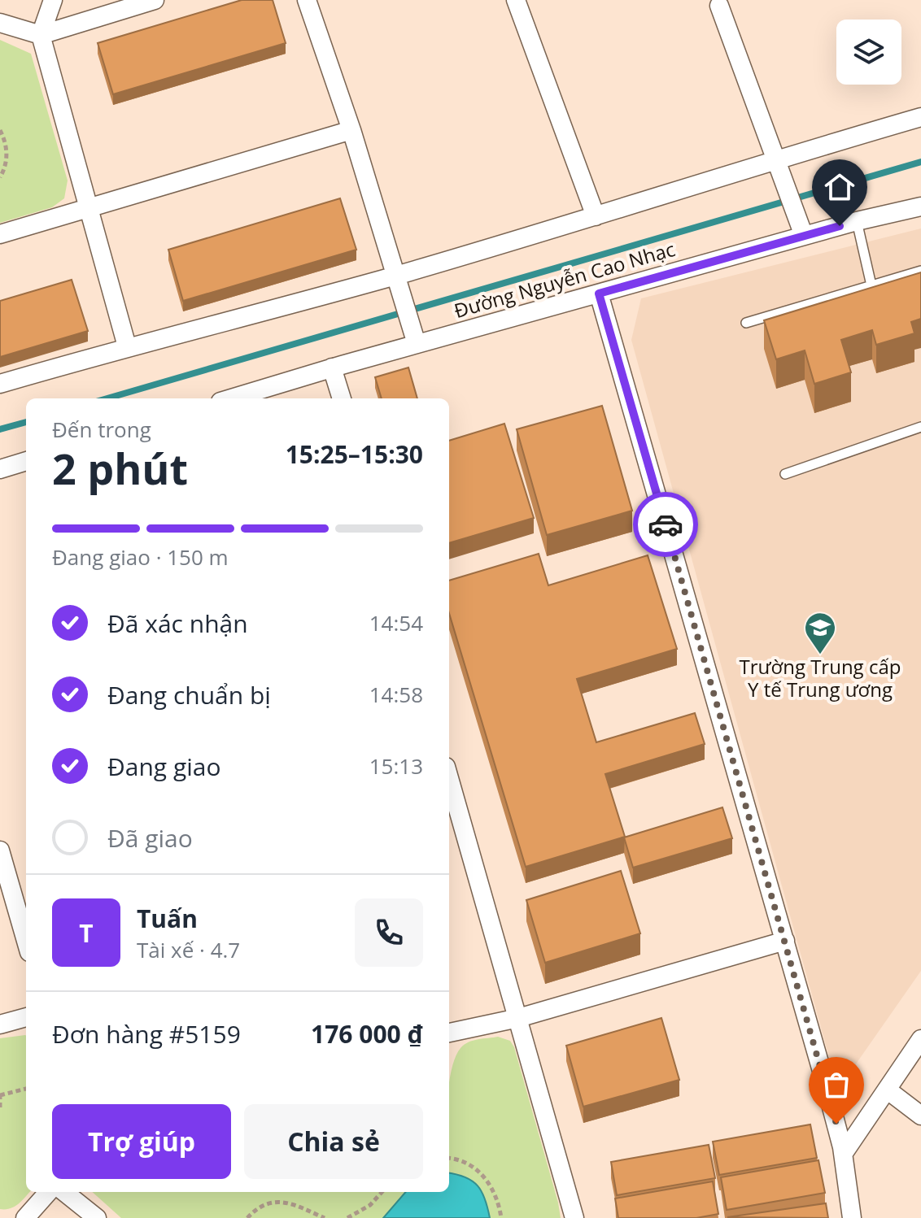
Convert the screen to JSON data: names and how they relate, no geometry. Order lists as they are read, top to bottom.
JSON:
{
  "streets": {
    "street": ["Đường Nguyễn Cao Nhạc"]
  },
  "places": {
    "school or university": ["Trường Trung cấp Y tế Trung ương"]
  },
  "page": {
    "heading": ["2 phút", "Đến trong", "15:25–15:30"],
    "panel": [
      "Tuấn",
      "Tài xế · 4.7",
      "Đơn hàng #5159",
      "176 000 ₫"
    ],
    "bar": "Đang giao · 150 m",
    "list": [
      ["Đã xác nhận", "14:54"],
      ["Đang chuẩn bị", "14:58"],
      ["Đang giao", "15:13"],
      "Đã giao"
    ],
    "round": "T",
    "buttons": ["Trợ giúp", "Chia sẻ"]
  }
}
